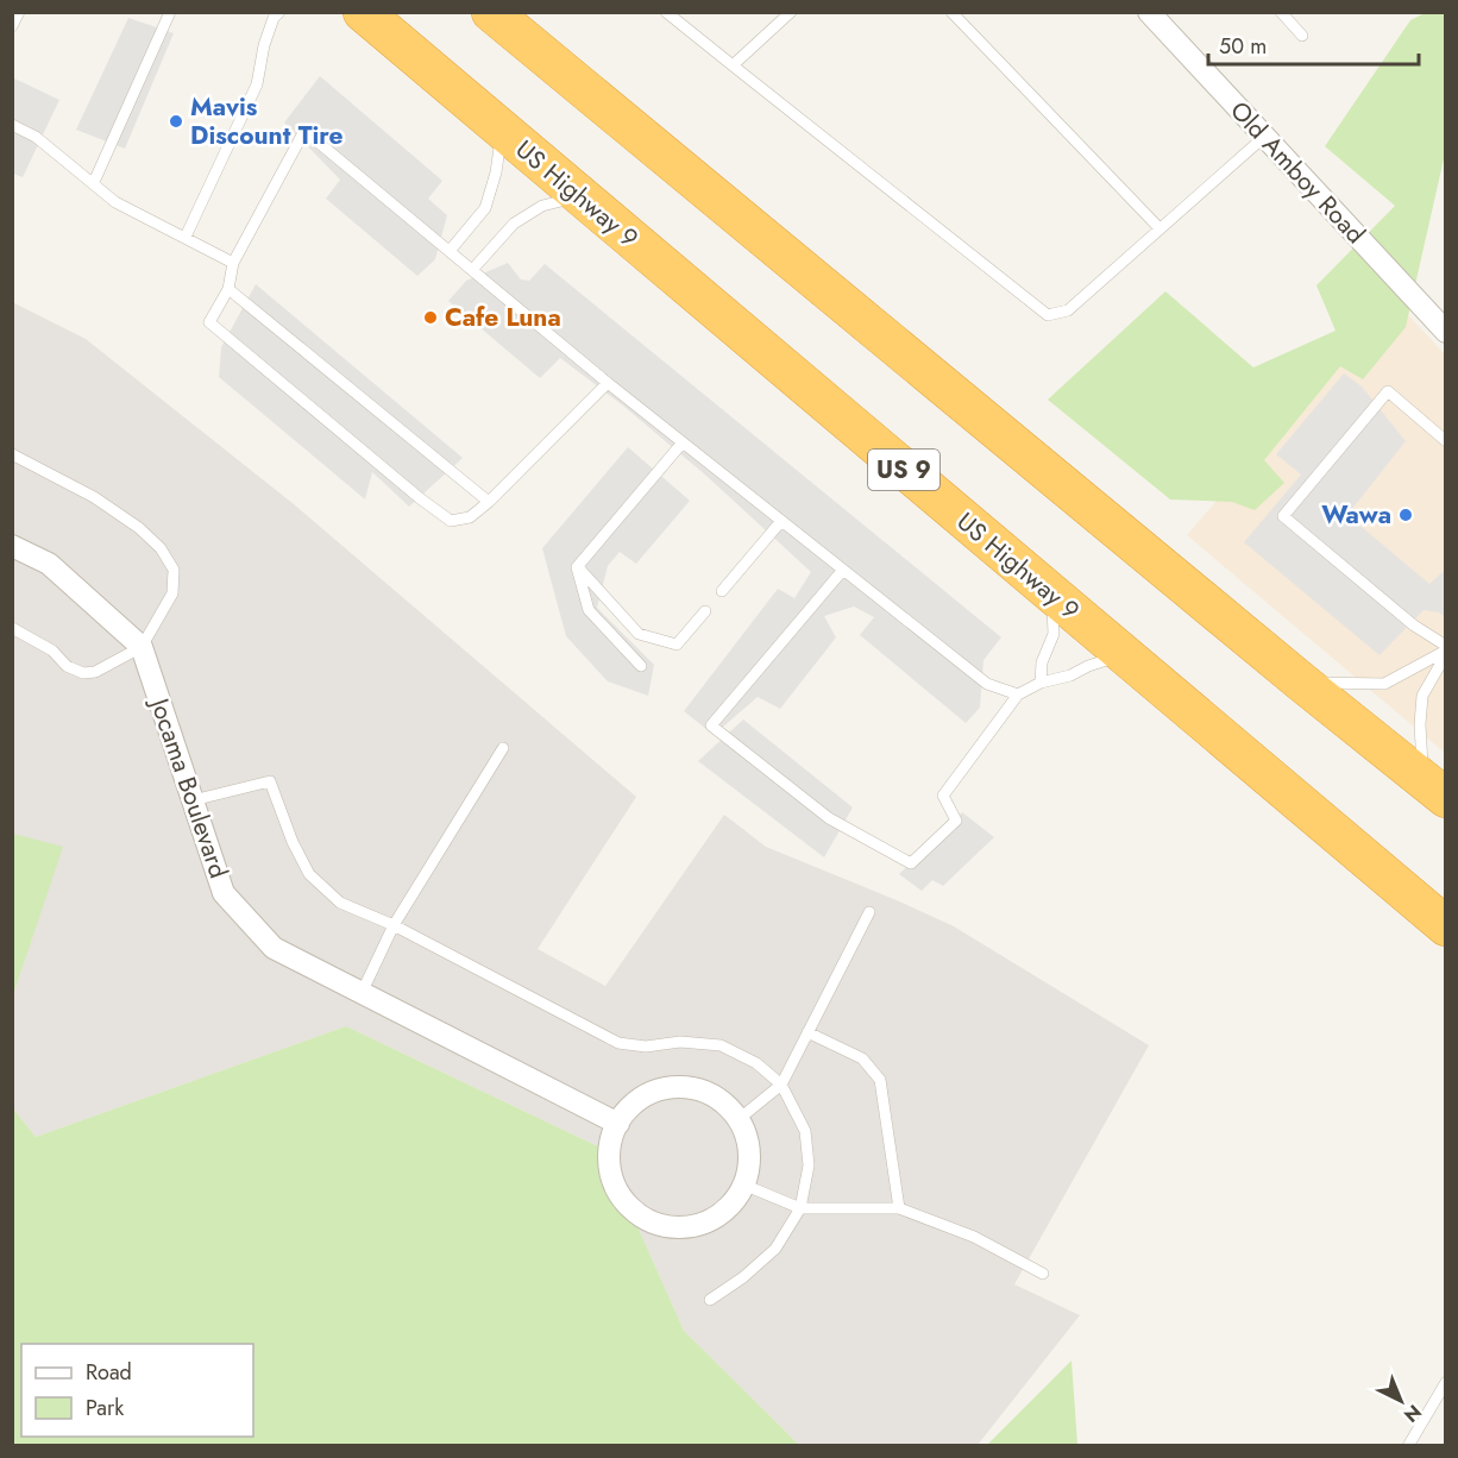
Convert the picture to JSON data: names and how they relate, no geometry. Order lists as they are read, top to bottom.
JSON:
{
  "streets": {
    "highway": ["US Highway 9", "US 9"],
    "street": ["Old Amboy Road", "Jocama Boulevard"]
  },
  "places": ["Mavis Discount Tire", "Cafe Luna", "Wawa"],
  "legend": ["Road", "Park"],
  "scale_bar": "50 m",
  "north": "bottom right"
}
